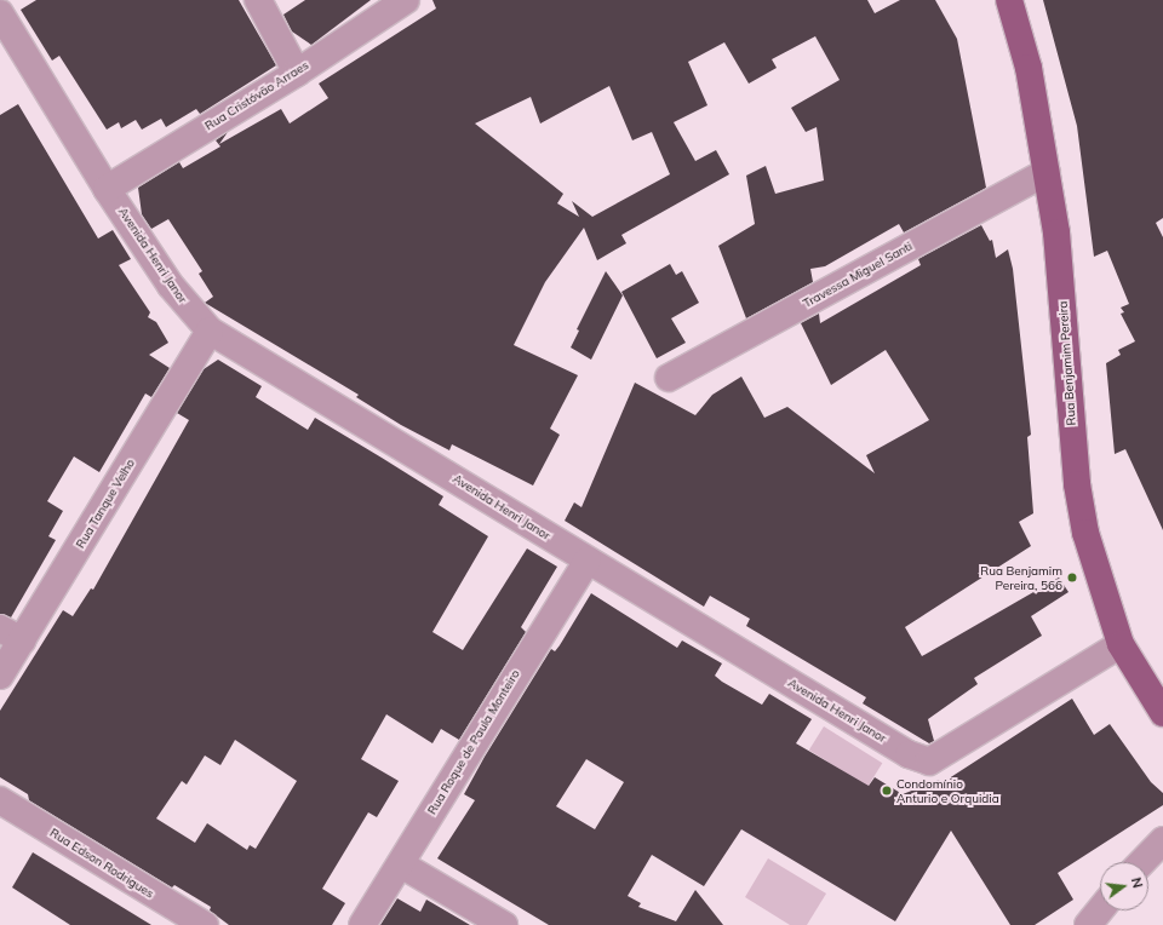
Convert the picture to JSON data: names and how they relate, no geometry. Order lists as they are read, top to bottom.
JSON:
{
  "streets": {
    "main road": ["Rua Benjamim Pereira"],
    "street": [
      "Rua Cristóvão Arraes",
      "Avenida Henri Janor",
      "Travessa Miguel Santi",
      "Rua Tanque Velho",
      "Rua Roque de Paula Monteiro",
      "Rua Edson Rodrigues"
    ]
  },
  "crossings": [
    ["Rua Cristóvão Arraes", "Avenida Henri Janor"],
    ["Avenida Henri Janor", "Rua Benjamim Pereira"],
    ["Avenida Henri Janor", "Rua Tanque Velho"],
    ["Avenida Henri Janor", "Rua Roque de Paula Monteiro"],
    ["Travessa Miguel Santi", "Rua Benjamim Pereira"]
  ],
  "places": ["Rua Benjamim Pereira, 566", "Condomínio Anturio e Orquidia"],
  "north": "right"
}
